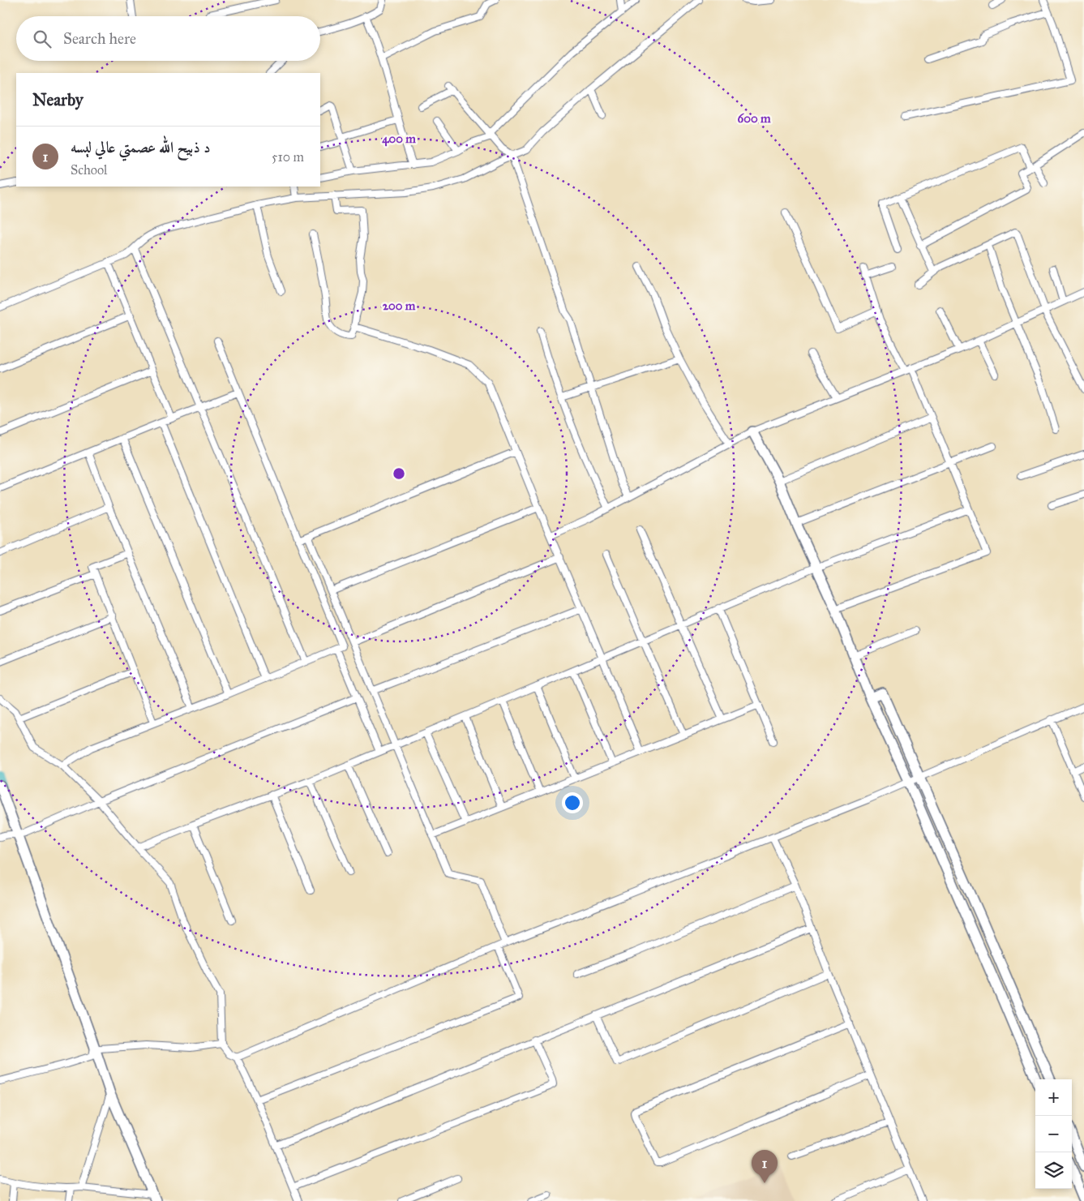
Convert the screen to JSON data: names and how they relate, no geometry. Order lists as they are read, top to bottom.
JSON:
{
  "page": {
    "search": "Search here",
    "heading": "Nearby",
    "list": [
      {
        "mark": "1",
        "name": "د ذبیح الله عصمتي عالي لېسه",
        "note": "School",
        "value": "510 m"
      }
    ],
    "map_buttons": ["+", "−"],
    "pins": "1"
  },
  "rings": ["600 m", "400 m", "200 m"]
}
